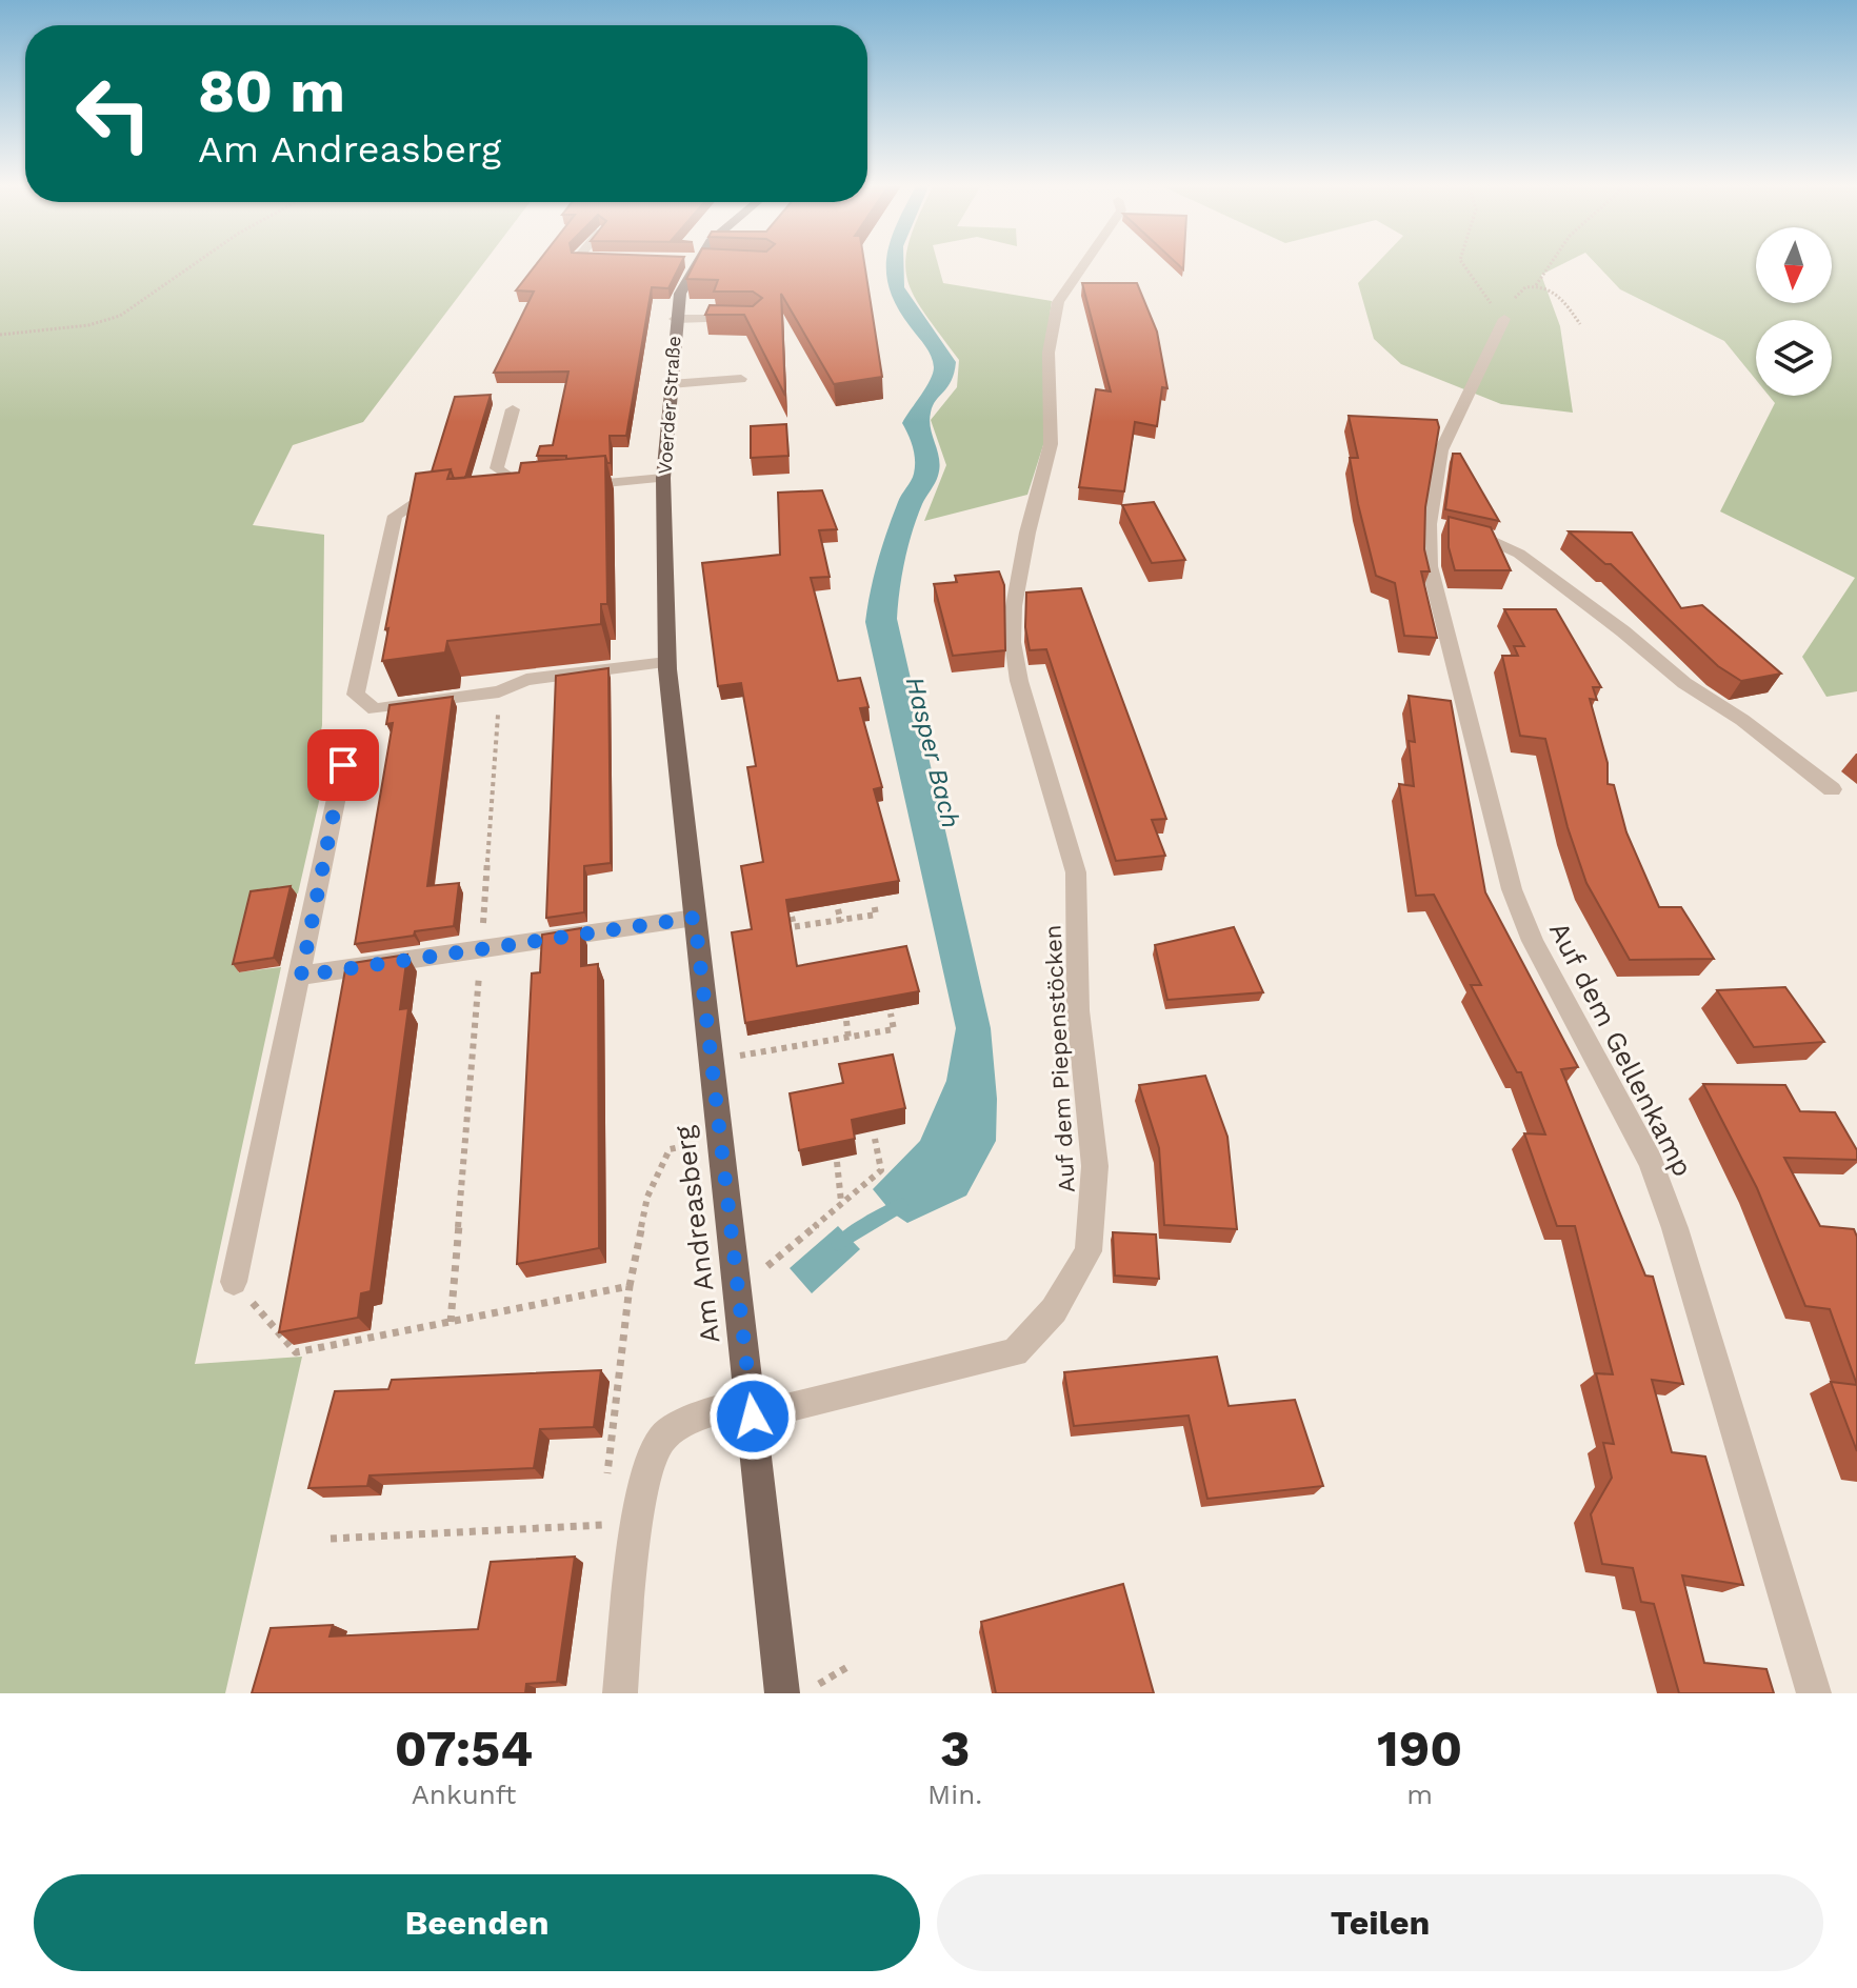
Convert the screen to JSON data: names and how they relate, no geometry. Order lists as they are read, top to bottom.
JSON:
{
  "streets": {
    "main road": ["Voerder Straße", "Am Andreasberg"],
    "street": ["Auf dem Gellenkamp", "Auf dem Piepenstöcken"]
  },
  "crossings": [
    ["Voerder Straße", "Am Andreasberg"],
    ["Auf dem Piepenstöcken", "Am Andreasberg"]
  ],
  "water": ["Hasper Bach"],
  "north": "bottom",
  "page": {
    "turn": ["80 m", "Am Andreasberg"],
    "eta": [
      "07:54",
      "Ankunft",
      "3",
      "Min.",
      "190",
      "m"
    ],
    "buttons": ["Beenden", "Teilen"]
  }
}
